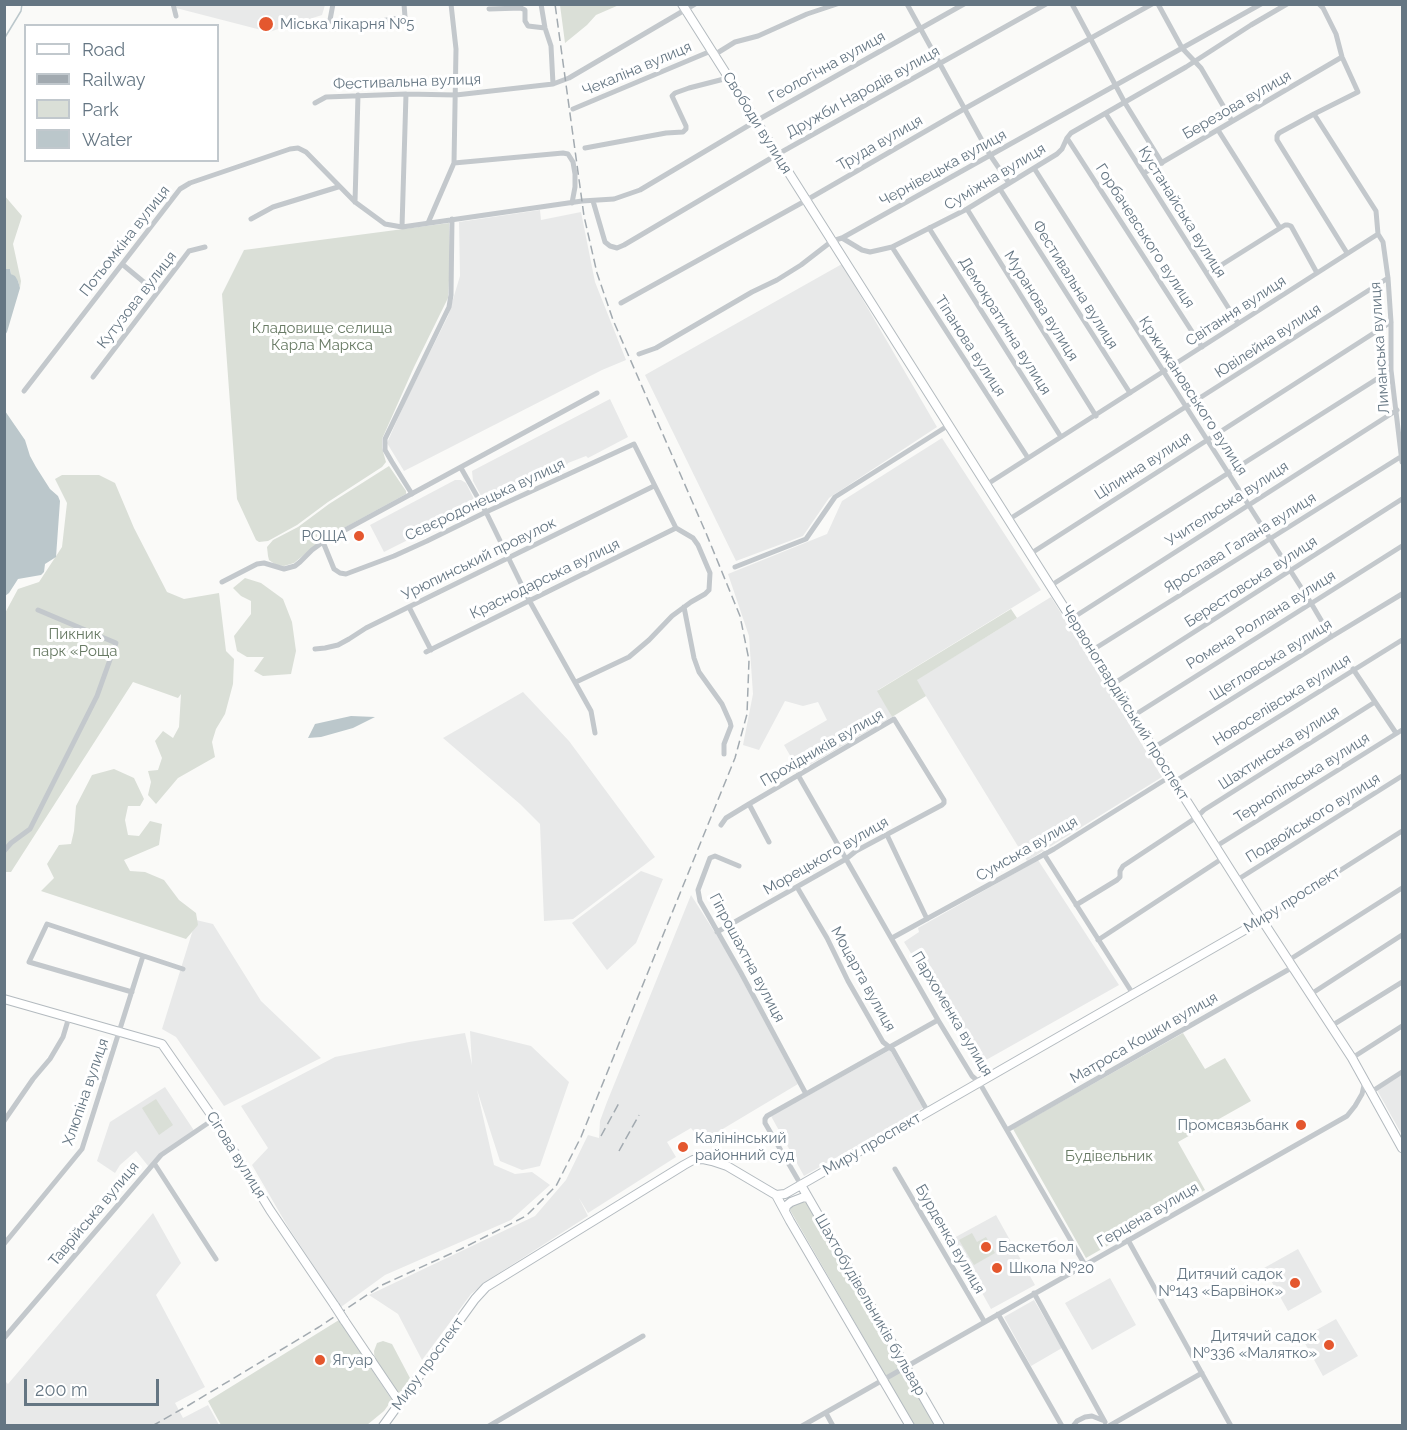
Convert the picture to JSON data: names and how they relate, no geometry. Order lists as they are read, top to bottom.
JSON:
{
  "streets": {
    "main road": [
      "Свободи вулиця",
      "Червоногвардійський проспект",
      "Миру проспект",
      "Сігова вулиця",
      "Шахтобудівельників бульвар"
    ],
    "street": [
      "Геологічна вулиця",
      "Чекаліна вулиця",
      "Фестивальна вулиця",
      "Дружби Народів вулиця",
      "Березова вулиця",
      "Труда вулиця",
      "Чернівецька вулиця",
      "Суміжна вулиця",
      "Кустанайська вулиця",
      "Горбачевського вулиця",
      "Потьомкіна вулиця",
      "Кутузова вулиця",
      "Муранова вулиця",
      "Світання вулиця",
      "Демократична вулиця",
      "Ювілейна вулиця",
      "Тіпанова вулиця",
      "Лиманська вулиця",
      "Кржижановського вулиця",
      "Цілинна вулиця",
      "Сєвєродонецька вулиця",
      "Учительська вулиця",
      "Ярослава Галана вулиця",
      "Урюпинський провулок",
      "Краснодарська вулиця",
      "Берестовська вулиця",
      "Ромена Роллана вулиця",
      "Щегловська вулиця",
      "Новоселівська вулиця",
      "Прохідників вулиця",
      "Шахтинська вулиця",
      "Тернопільська вулиця",
      "Подвойського вулиця",
      "Сумська вулиця",
      "Морецького вулиця",
      "Гіпрошахтна вулиця",
      "Моцарта вулиця",
      "Пархоменка вулиця",
      "Матроса Кошки вулиця",
      "Хлюпіна вулиця",
      "Таврійська вулиця",
      "Герцена вулиця",
      "Бурденка вулиця"
    ]
  },
  "crossings": [
    ["Геологічна вулиця", "Дружби Народів вулиця"],
    ["Геологічна вулиця", "Свободи вулиця"],
    ["Геологічна вулиця", "Потьомкіна вулиця"],
    ["Чекаліна вулиця", "Свободи вулиця"],
    ["Фестивальна вулиця", "Свободи вулиця"],
    ["Фестивальна вулиця", "Суміжна вулиця"],
    ["Фестивальна вулиця", "Світання вулиця"],
    ["Дружби Народів вулиця", "Свободи вулиця"],
    ["Березова вулиця", "Кустанайська вулиця"],
    ["Свободи вулиця", "Труда вулиця"],
    ["Свободи вулиця", "Чернівецька вулиця"],
    ["Свободи вулиця", "Червоногвардійський проспект"],
    ["Суміжна вулиця", "Кустанайська вулиця"],
    ["Суміжна вулиця", "Горбачевського вулиця"],
    ["Суміжна вулиця", "Муранова вулиця"],
    ["Суміжна вулиця", "Демократична вулиця"],
    ["Суміжна вулиця", "Тіпанова вулиця"],
    ["Суміжна вулиця", "Кржижановського вулиця"],
    ["Кустанайська вулиця", "Світання вулиця"],
    ["Горбачевського вулиця", "Світання вулиця"],
    ["Муранова вулиця", "Світання вулиця"],
    ["Світання вулиця", "Демократична вулиця"],
    ["Світання вулиця", "Тіпанова вулиця"],
    ["Світання вулиця", "Лиманська вулиця"],
    ["Світання вулиця", "Кржижановського вулиця"],
    ["Світання вулиця", "Червоногвардійський проспект"],
    ["Ювілейна вулиця", "Лиманська вулиця"],
    ["Ювілейна вулиця", "Кржижановського вулиця"],
    ["Ювілейна вулиця", "Червоногвардійський проспект"],
    ["Лиманська вулиця", "Цілинна вулиця"],
    ["Лиманська вулиця", "Учительська вулиця"],
    ["Лиманська вулиця", "Ярослава Галана вулиця"],
    ["Кржижановського вулиця", "Цілинна вулиця"],
    ["Кржижановського вулиця", "Учительська вулиця"],
    ["Кржижановського вулиця", "Ярослава Галана вулиця"],
    ["Кржижановського вулиця", "Берестовська вулиця"],
    ["Кржижановського вулиця", "Ромена Роллана вулиця"],
    ["Кржижановського вулиця", "Щегловська вулиця"],
    ["Цілинна вулиця", "Червоногвардійський проспект"],
    ["Сєвєродонецька вулиця", "Урюпинський провулок"],
    ["Учительська вулиця", "Червоногвардійський проспект"],
    ["Ярослава Галана вулиця", "Червоногвардійський проспект"],
    ["Урюпинський провулок", "Краснодарська вулиця"],
    ["Берестовська вулиця", "Червоногвардійський проспект"],
    ["Ромена Роллана вулиця", "Червоногвардійський проспект"],
    ["Щегловська вулиця", "Червоногвардійський проспект"],
    ["Новоселівська вулиця", "Червоногвардійський проспект"],
    ["Новоселівська вулиця", "Сумська вулиця"],
    ["Червоногвардійський проспект", "Шахтинська вулиця"],
    ["Червоногвардійський проспект", "Тернопільська вулиця"],
    ["Червоногвардійський проспект", "Подвойського вулиця"],
    ["Червоногвардійський проспект", "Сумська вулиця"],
    ["Червоногвардійський проспект", "Миру проспект"],
    ["Червоногвардійський проспект", "Матроса Кошки вулиця"],
    ["Червоногвардійський проспект", "Герцена вулиця"],
    ["Прохідників вулиця", "Морецького вулиця"],
    ["Прохідників вулиця", "Пархоменка вулиця"],
    ["Сумська вулиця", "Пархоменка вулиця"],
    ["Морецького вулиця", "Гіпрошахтна вулиця"],
    ["Морецького вулиця", "Моцарта вулиця"],
    ["Морецького вулиця", "Пархоменка вулиця"],
    ["Миру проспект", "Моцарта вулиця"],
    ["Миру проспект", "Пархоменка вулиця"],
    ["Миру проспект", "Сігова вулиця"],
    ["Миру проспект", "Шахтобудівельників бульвар"],
    ["Пархоменка вулиця", "Матроса Кошки вулиця"],
    ["Пархоменка вулиця", "Герцена вулиця"],
    ["Хлюпіна вулиця", "Сігова вулиця"],
    ["Сігова вулиця", "Таврійська вулиця"],
    ["Герцена вулиця", "Бурденка вулиця"],
    ["Герцена вулиця", "Шахтобудівельників бульвар"]
  ],
  "parks": ["Кладовище селища Карла Маркса", "Пикник парк «Роща", "Будівельник"],
  "places": [
    "Міська лікарня №5",
    "РОЩА",
    "Промсвязьбанк",
    "Калінінський районний суд",
    "Баскетбол",
    "Школа №20",
    "Дитячий садок №143 «Барвінок»",
    "Дитячий садок №336 «Малятко»",
    "Ягуар"
  ],
  "legend": [
    "Road",
    "Railway",
    "Park",
    "Water"
  ],
  "scale_bar": "200 m"
}
